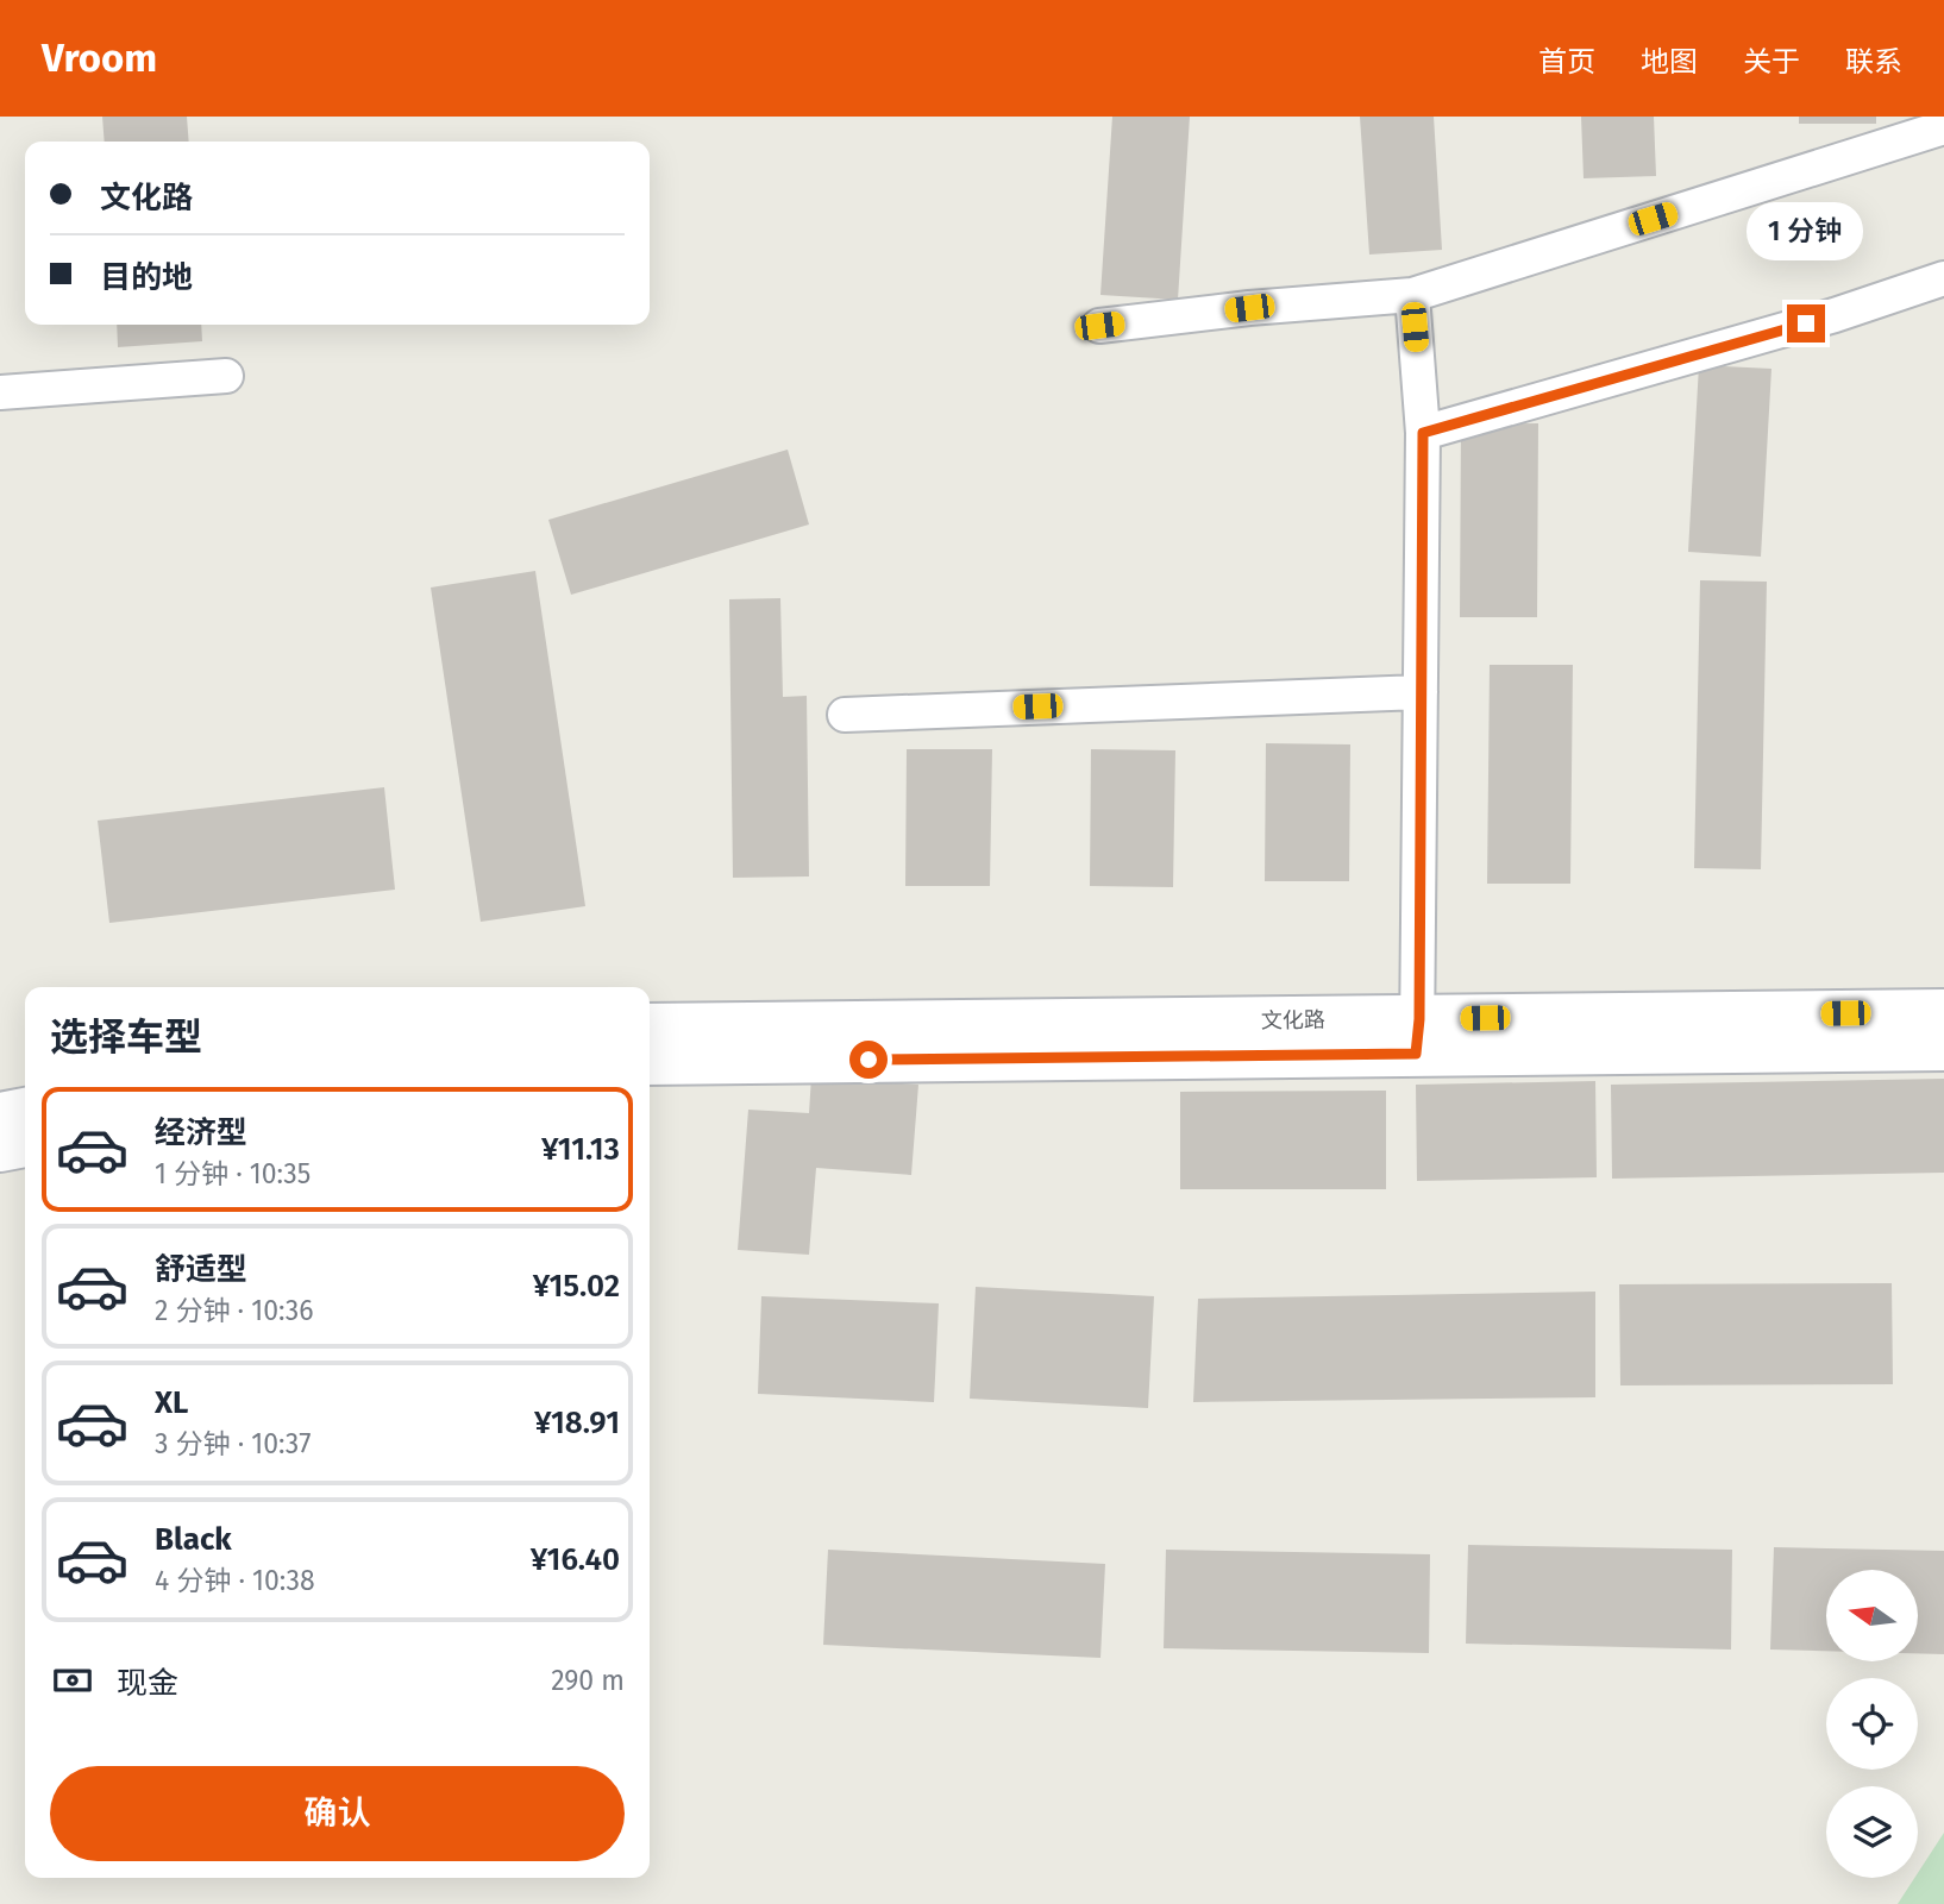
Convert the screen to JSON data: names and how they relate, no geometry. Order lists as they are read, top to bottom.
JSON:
{
  "streets": {
    "street": ["文化路"]
  },
  "north": "left",
  "page": {
    "header": "Vroom",
    "nav": [
      "首页",
      "地图",
      "关于",
      "联系"
    ],
    "banner": ["文化路", "目的地"],
    "bubble": "1 分钟",
    "heading": "选择车型",
    "list": [
      {
        "name": "经济型",
        "note": "1 分钟 · 10:35",
        "value": "¥11.13"
      },
      {
        "name": "舒适型",
        "note": "2 分钟 · 10:36",
        "value": "¥15.02"
      },
      {
        "name": "XL",
        "note": "3 分钟 · 10:37",
        "value": "¥18.91"
      },
      {
        "name": "Black",
        "note": "4 分钟 · 10:38",
        "value": "¥16.40"
      }
    ],
    "pay": ["现金", "290 m"],
    "buttons": "确认"
  }
}
